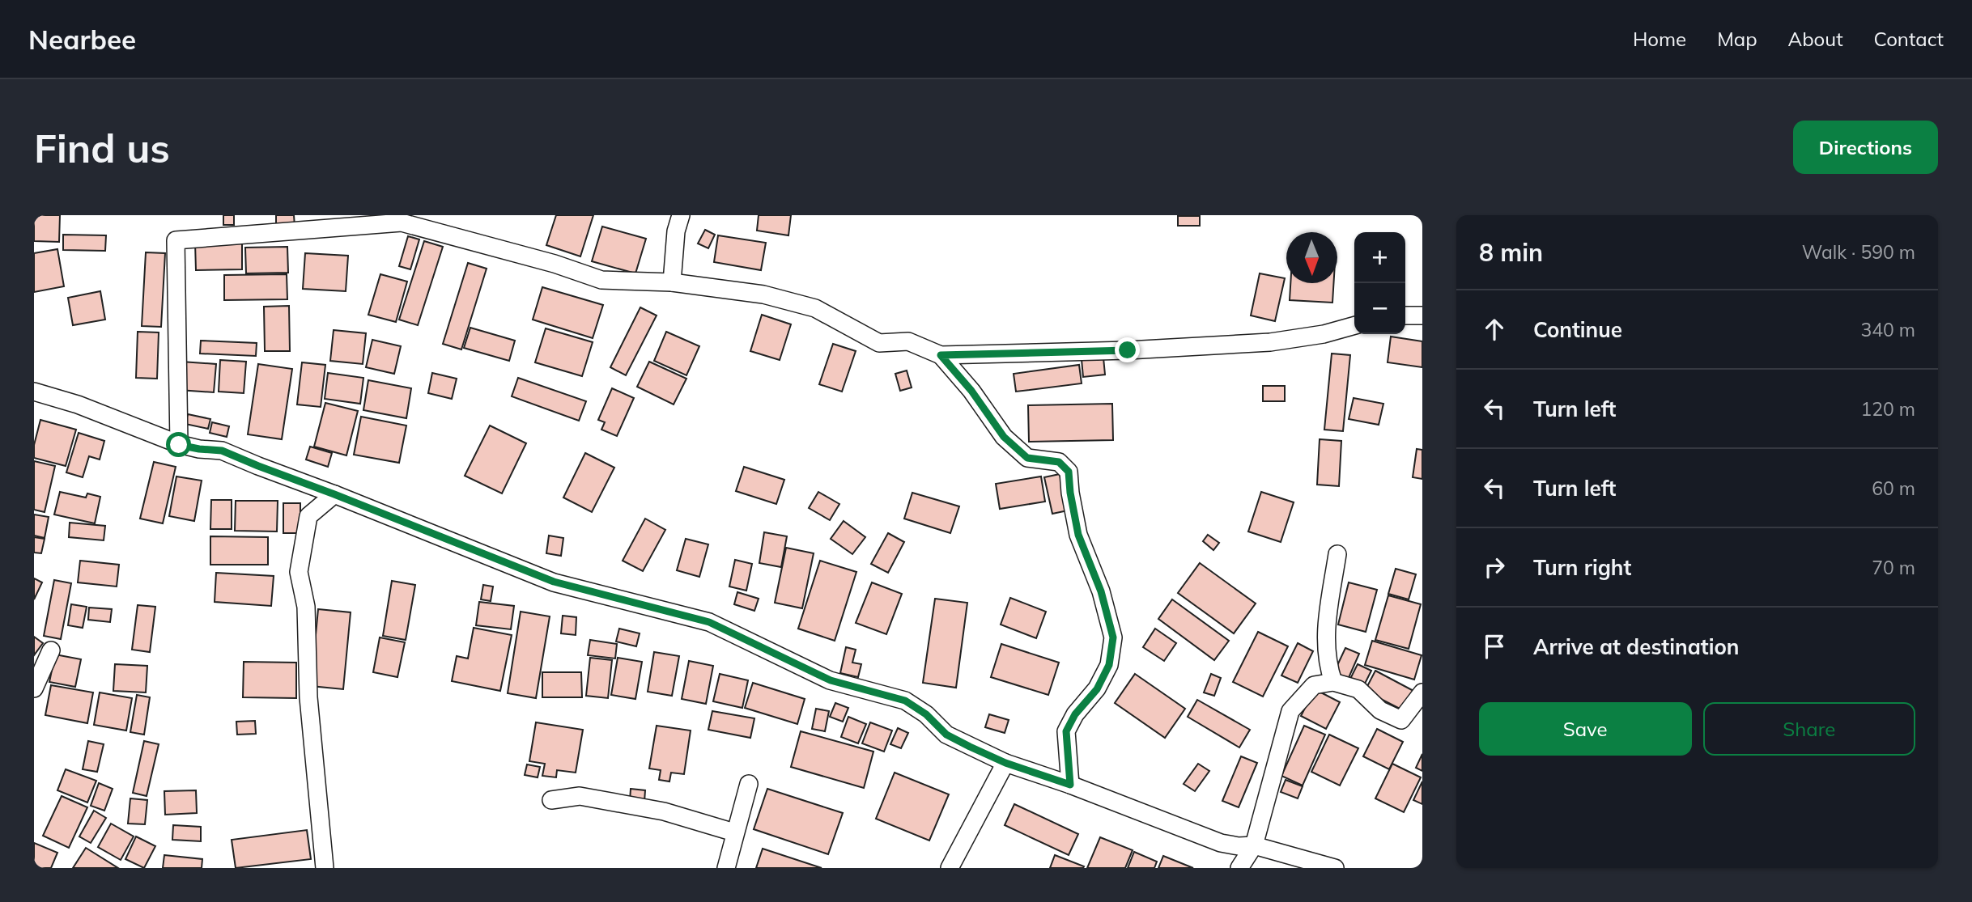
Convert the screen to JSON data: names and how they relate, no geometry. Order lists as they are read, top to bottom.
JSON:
{
  "north": "bottom",
  "page": {
    "header": "Nearbee",
    "nav": [
      "Home",
      "Map",
      "About",
      "Contact"
    ],
    "buttons": [
      "Directions",
      ["Save", "Share"]
    ],
    "title": "Find us",
    "heading": ["8 min", "Walk · 590 m"],
    "map_buttons": ["+", "−"],
    "list": [
      ["Continue", "340 m"],
      ["Turn left", "120 m"],
      ["Turn left", "60 m"],
      ["Turn right", "70 m"],
      "Arrive at destination"
    ]
  }
}
